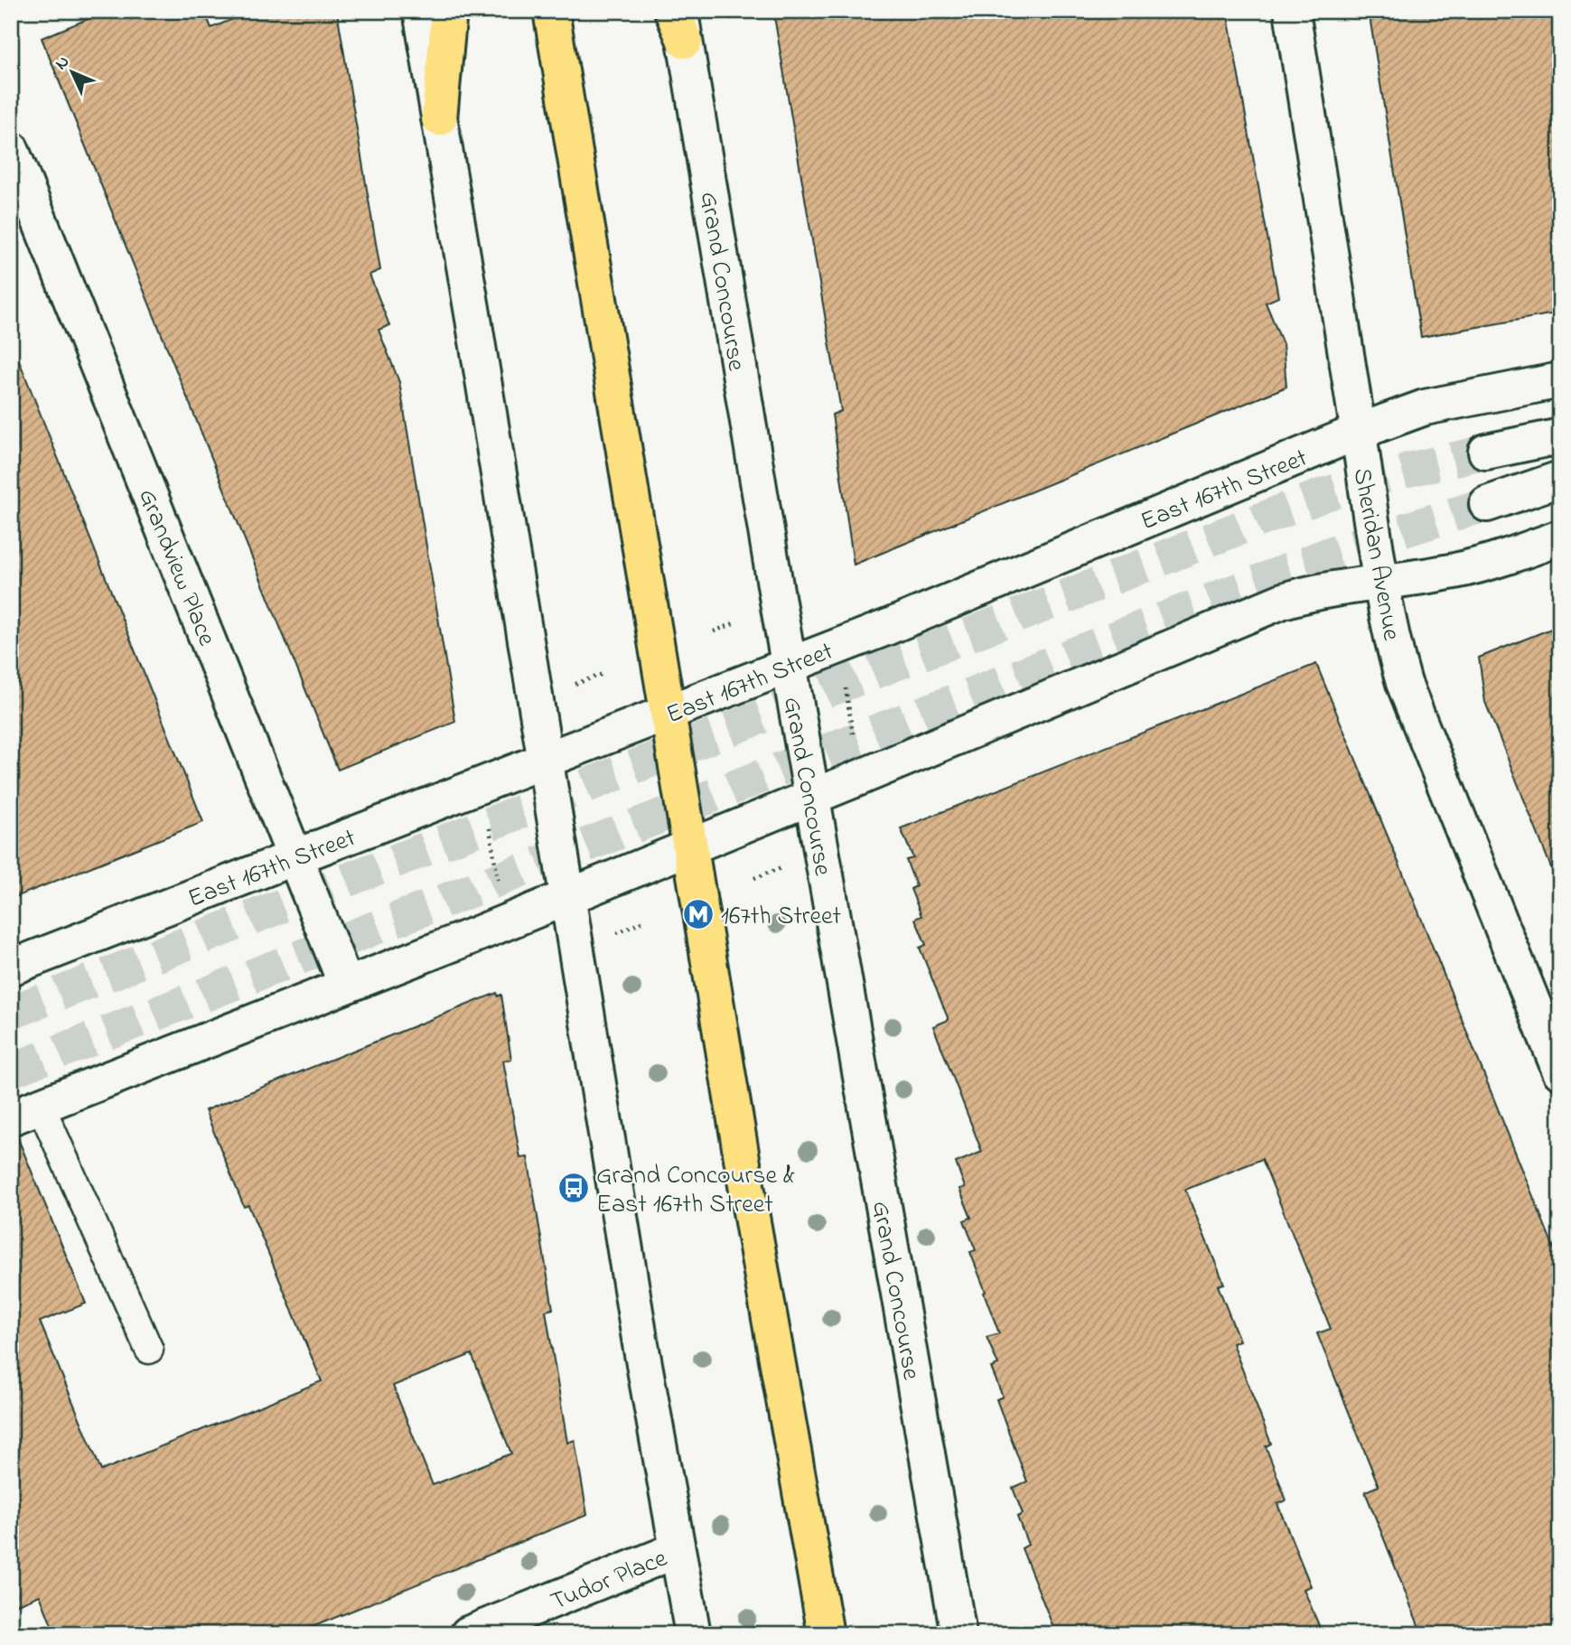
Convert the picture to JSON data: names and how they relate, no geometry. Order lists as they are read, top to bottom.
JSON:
{
  "streets": {
    "street": [
      "Grand Concourse",
      "East 167th Street",
      "Sheridan Avenue",
      "Grandview Place",
      "Tudor Place"
    ]
  },
  "crossings": [
    ["Grand Concourse", "East 167th Street"],
    ["East 167th Street", "Sheridan Avenue"],
    ["East 167th Street", "Grandview Place"]
  ],
  "places": {
    "metro station": ["167th Street"],
    "bus stop": ["Grand Concourse & East 167th Street"]
  },
  "north": "top left"
}
